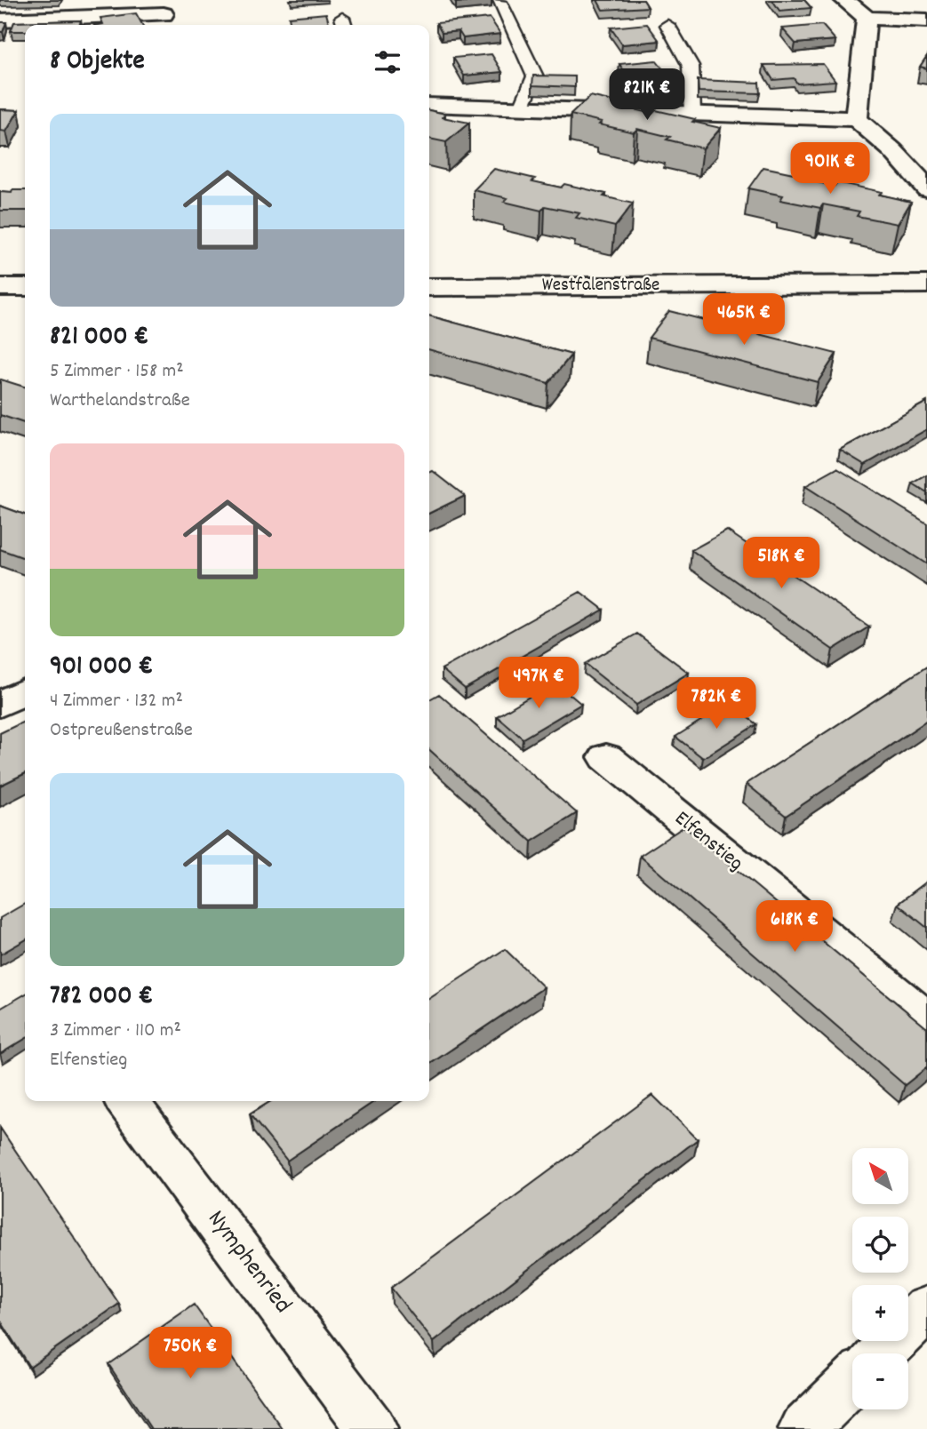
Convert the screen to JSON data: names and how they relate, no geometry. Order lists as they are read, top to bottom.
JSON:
{
  "streets": {
    "street": ["Westfalenstraße", "Elfenstieg", "Nymphenried"]
  },
  "north": "top left",
  "page": {
    "heading": "8 Objekte",
    "price": [
      "821K €",
      "901K €",
      "465K €",
      "518K €",
      "497K €",
      "782K €",
      "618K €",
      "750K €"
    ],
    "list": [
      {
        "name": "821 000 €",
        "note": "5 Zimmer · 158 m² · Warthelandstraße"
      },
      {
        "name": "901 000 €",
        "note": "4 Zimmer · 132 m² · Ostpreußenstraße"
      },
      {
        "name": "782 000 €",
        "note": "3 Zimmer · 110 m² · Elfenstieg"
      }
    ],
    "map_buttons": ["+", "−"]
  }
}
